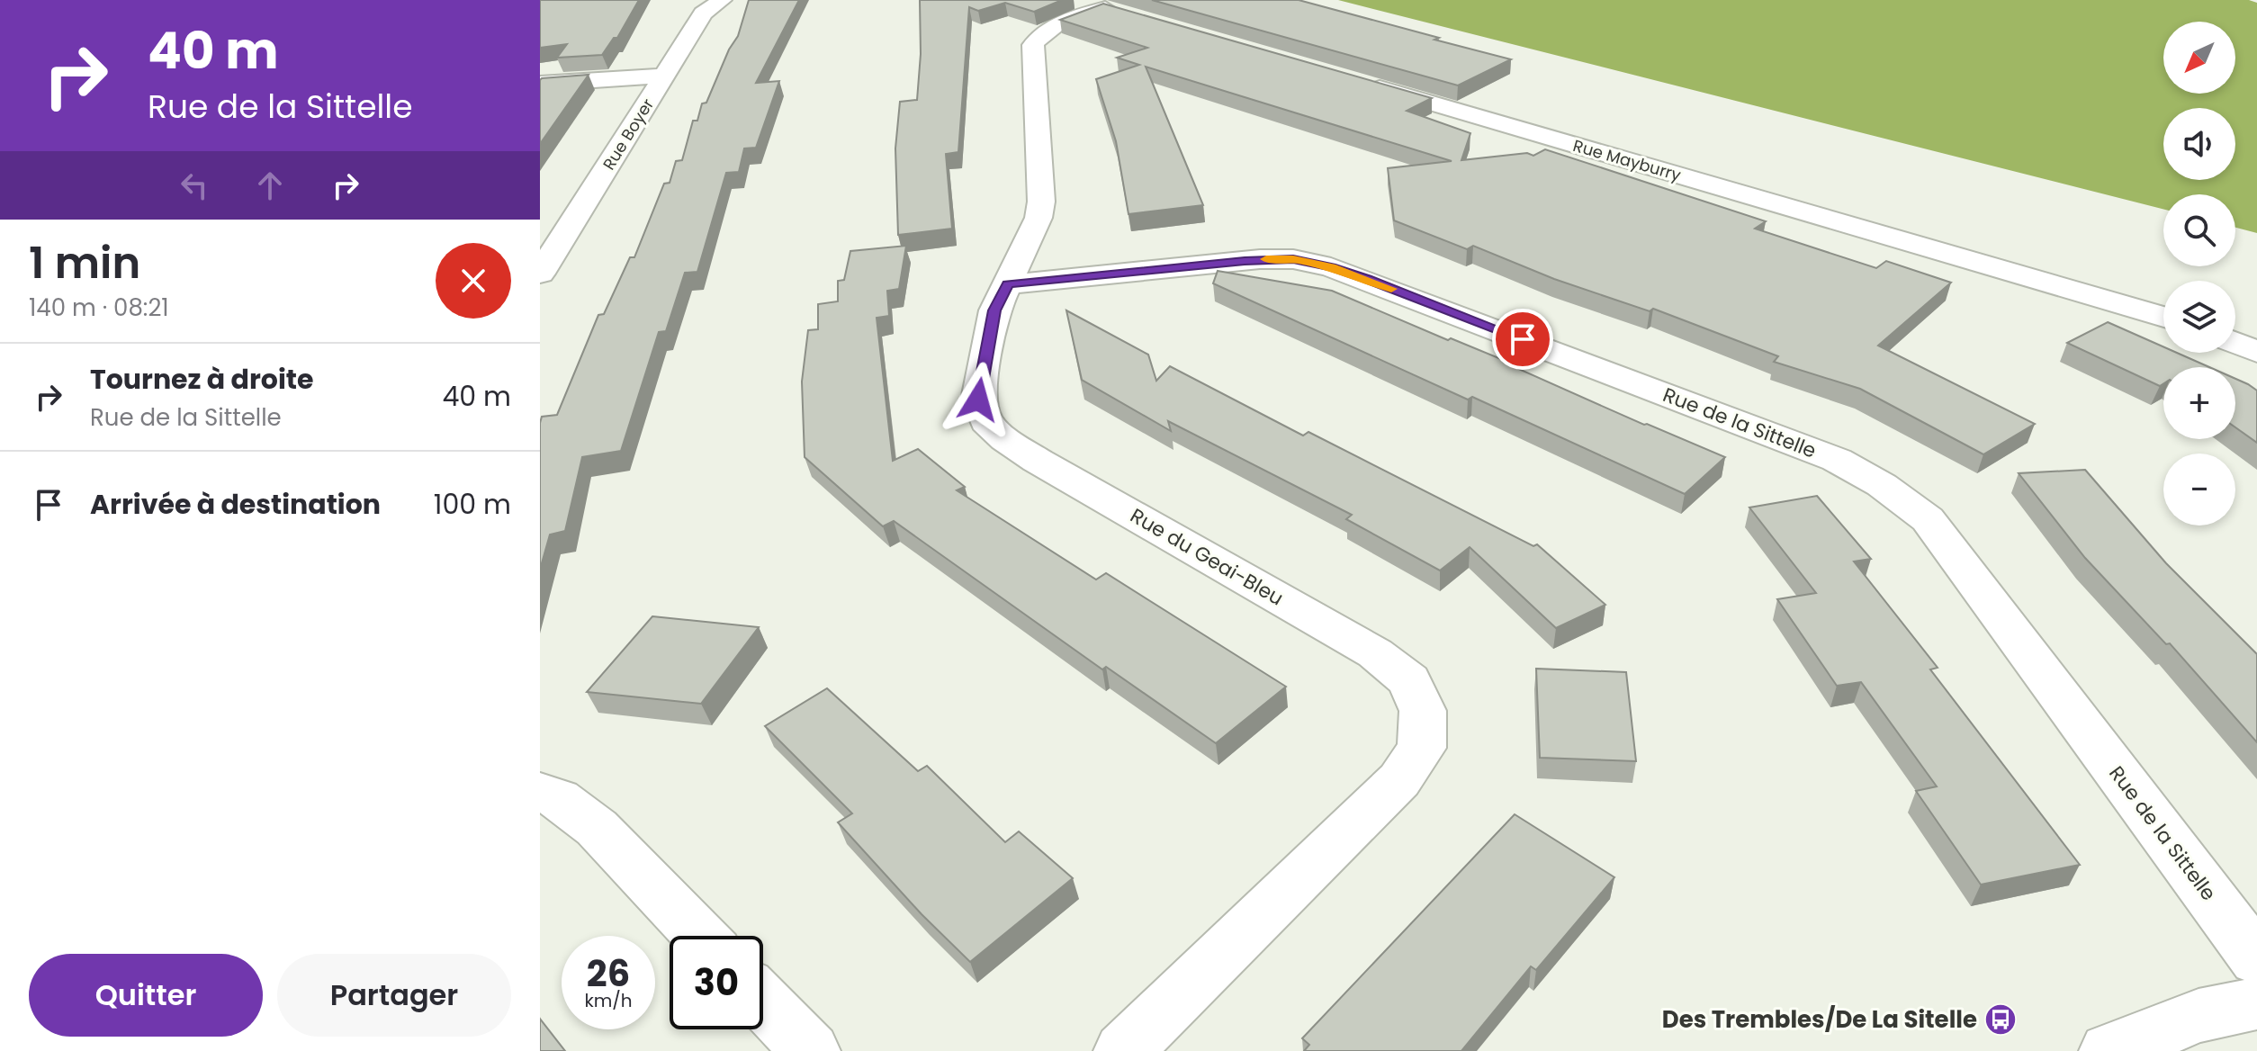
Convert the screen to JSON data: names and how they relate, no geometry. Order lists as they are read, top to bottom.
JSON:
{
  "streets": {
    "street": [
      "Rue Boyer",
      "Rue Mayburry",
      "Rue de la Sittelle",
      "Rue du Geai-Bleu"
    ]
  },
  "crossings": [
    ["Rue de la Sittelle", "Rue du Geai-Bleu"]
  ],
  "places": {
    "bus stop": ["Des Trembles/De La Sitelle"]
  },
  "north": "bottom left",
  "page": {
    "turn": ["40 m", "Rue de la Sittelle"],
    "map_buttons": ["+", "−"],
    "heading": ["1 min", "140 m · 08:21"],
    "list": [
      {
        "name": "Tournez à droite",
        "note": "Rue de la Sittelle",
        "value": "40 m"
      },
      {
        "name": "Arrivée à destination",
        "value": "100 m"
      }
    ],
    "speed": "26 km/h",
    "limit": "30",
    "buttons": ["Quitter", "Partager"]
  }
}
